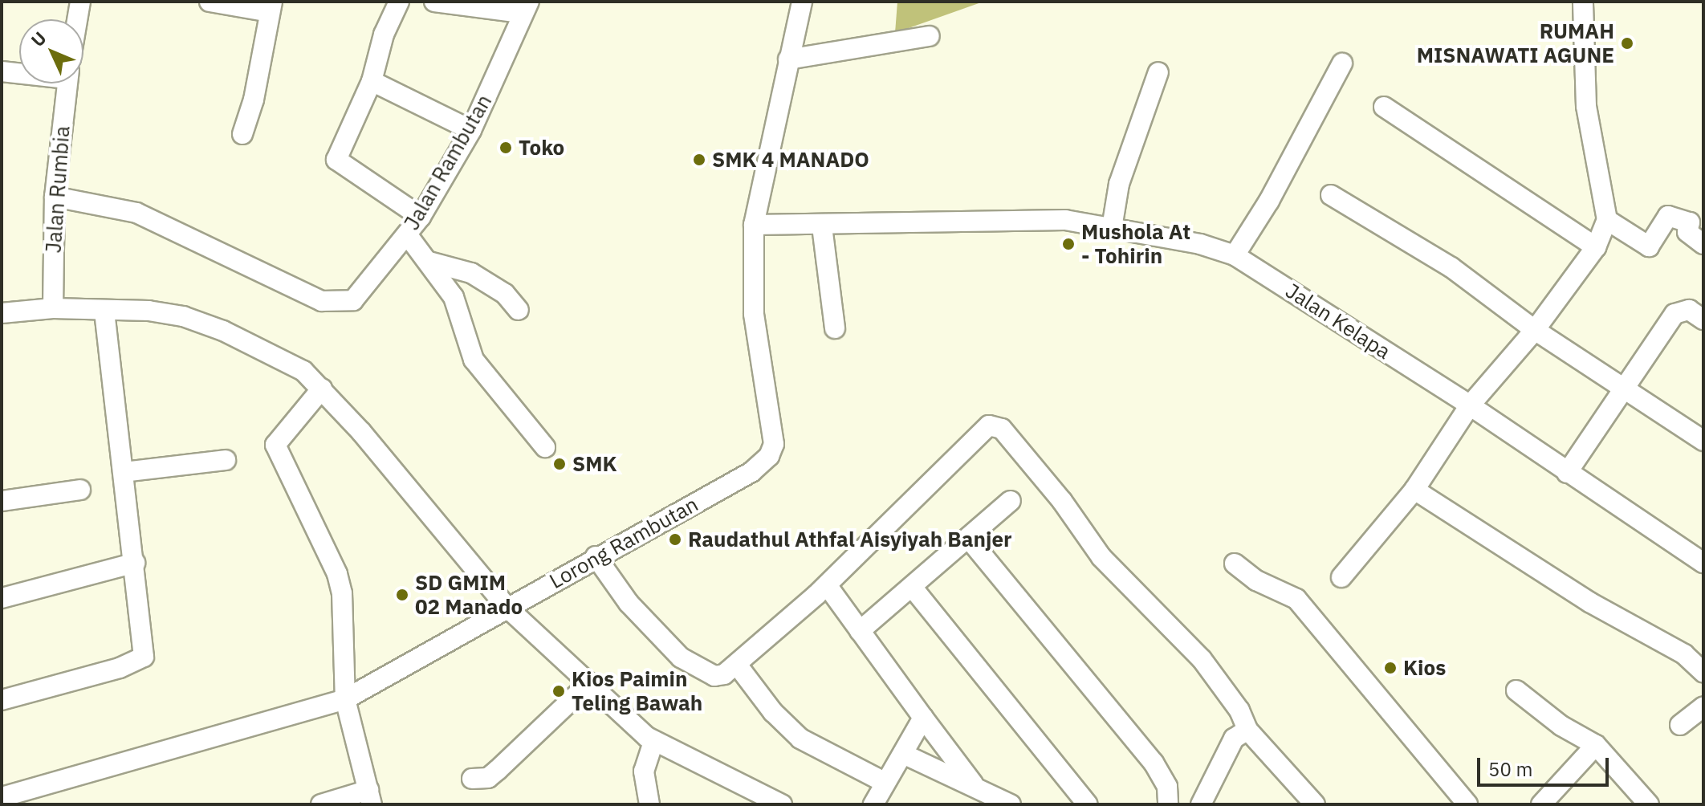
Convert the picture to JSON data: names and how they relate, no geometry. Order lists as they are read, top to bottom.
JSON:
{
  "streets": {
    "street": [
      "Jalan Rambutan",
      "Jalan Rumbia",
      "Jalan Kelapa",
      "Lorong Rambutan"
    ]
  },
  "crossings": [
    ["Jalan Rambutan", "Jalan Rumbia"],
    ["Jalan Kelapa", "Lorong Rambutan"]
  ],
  "places": [
    "RUMAH MISNAWATI AGUNE",
    "Toko",
    "SMK 4 MANADO",
    "Mushola At - Tohirin",
    "SMK",
    "Raudathul Athfal Aisyiyah Banjer",
    "SD GMIM 02 Manado",
    "Kios",
    "Kios Paimin Teling Bawah"
  ],
  "scale_bar": "50 m",
  "north": "top left"
}
